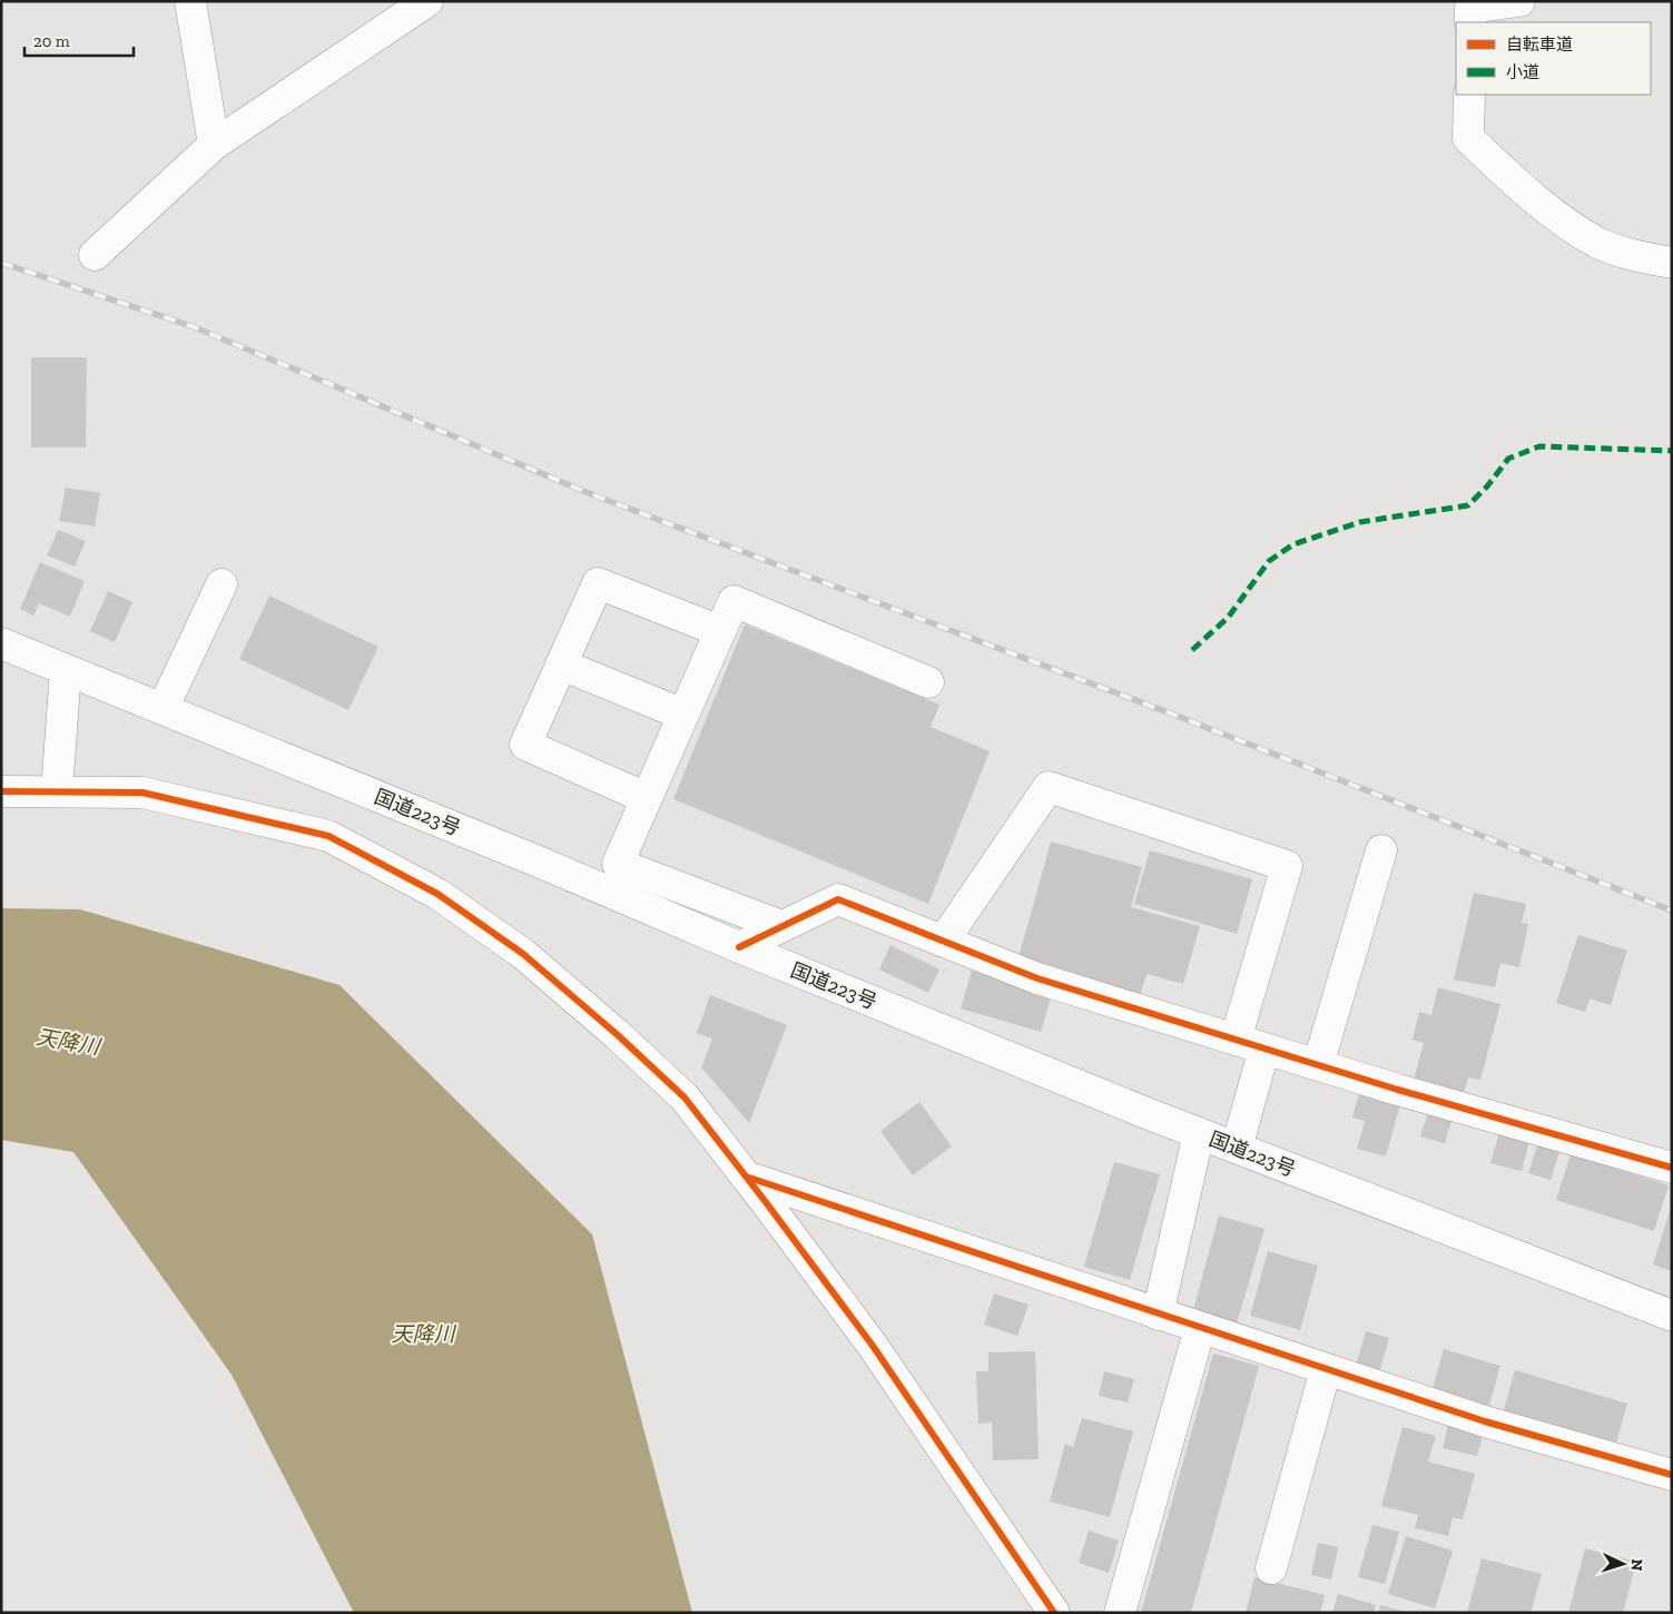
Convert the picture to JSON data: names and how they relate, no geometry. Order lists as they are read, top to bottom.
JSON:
{
  "streets": {
    "main road": ["国道223号"]
  },
  "water": ["天降川"],
  "legend": ["自転車道", "小道"],
  "scale_bar": "20 m",
  "north": "right"
}
